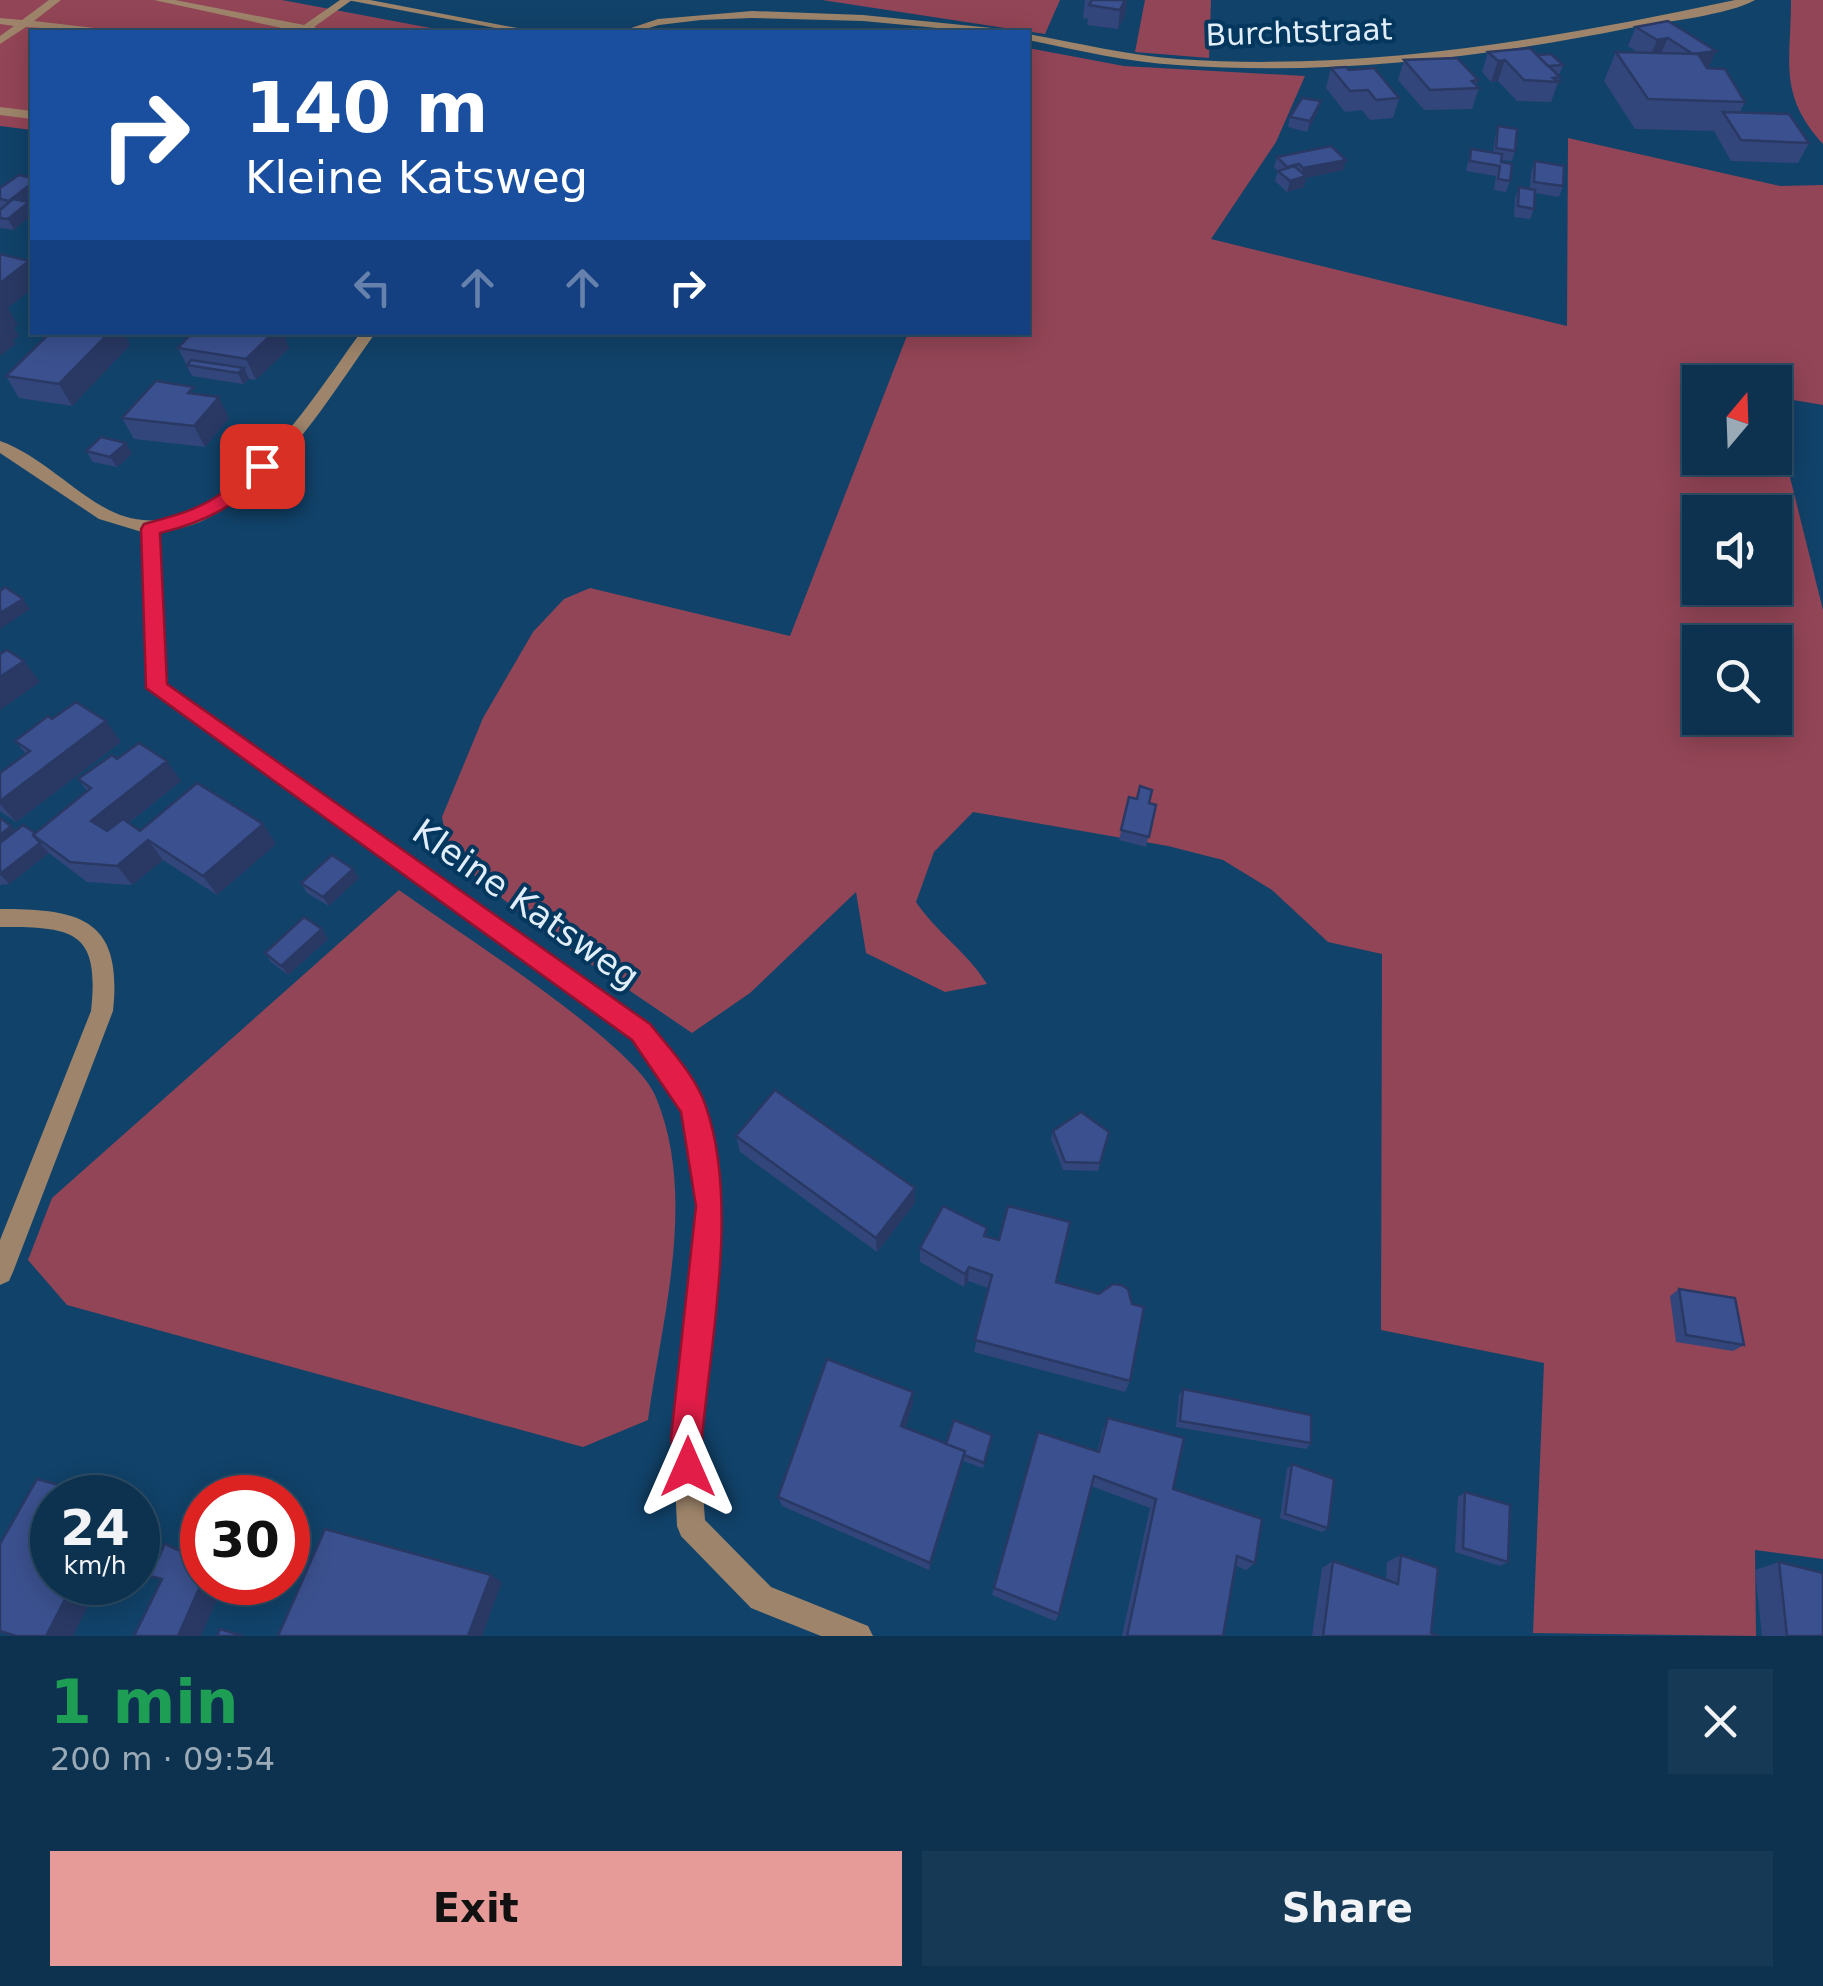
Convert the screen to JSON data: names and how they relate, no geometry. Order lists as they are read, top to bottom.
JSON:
{
  "streets": {
    "street": ["Burchtstraat", "Kleine Katsweg"]
  },
  "north": "top",
  "page": {
    "turn": ["140 m", "Kleine Katsweg"],
    "speed": "24 km/h",
    "limit": "30",
    "heading": ["1 min", "200 m · 09:54"],
    "buttons": ["Exit", "Share"]
  }
}
